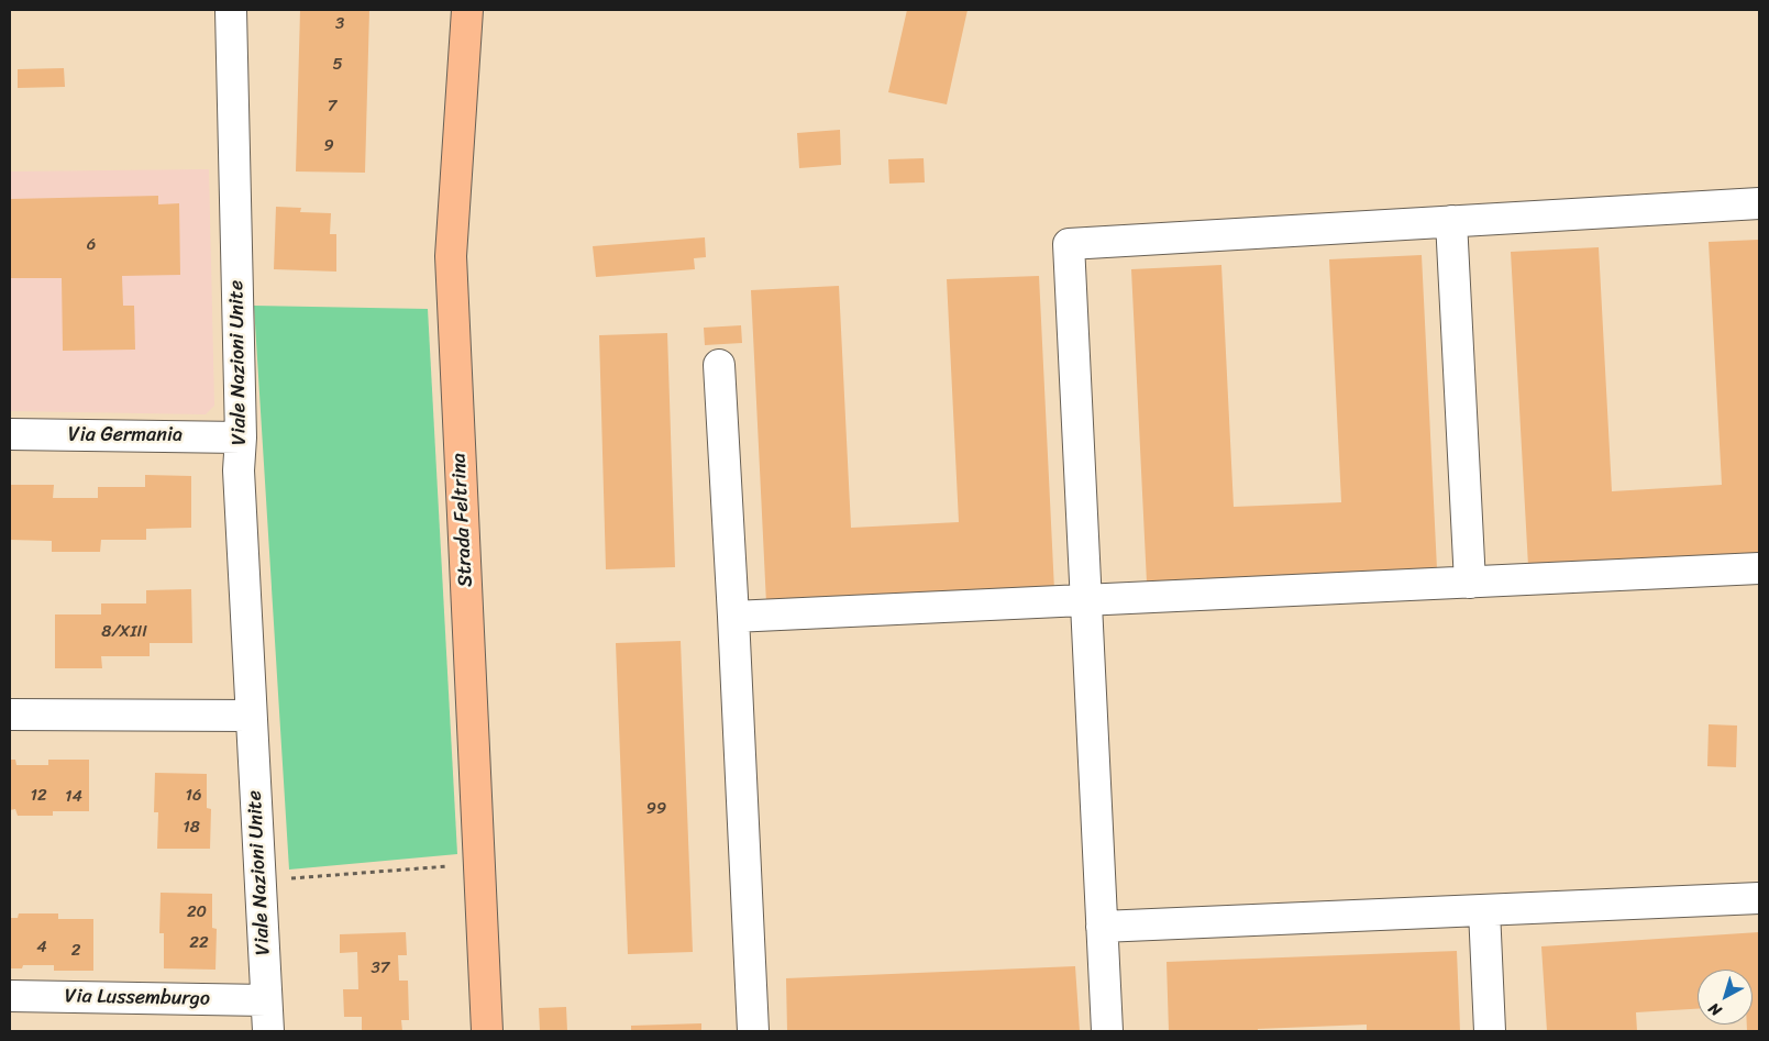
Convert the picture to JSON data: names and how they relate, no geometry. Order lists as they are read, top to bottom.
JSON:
{
  "streets": {
    "main road": ["Strada Feltrina"],
    "street": ["Viale Nazioni Unite", "Via Germania", "Via Lussemburgo"]
  },
  "crossings": [
    ["Viale Nazioni Unite", "Via Germania"],
    ["Viale Nazioni Unite", "Via Lussemburgo"]
  ],
  "house_numbers": [
    "3",
    "5",
    "7",
    "9",
    "6",
    "8/XIII",
    "12",
    "16",
    "14",
    "99",
    "18",
    "20",
    "22",
    "4",
    "2",
    "37"
  ],
  "north": "bottom left"
}
